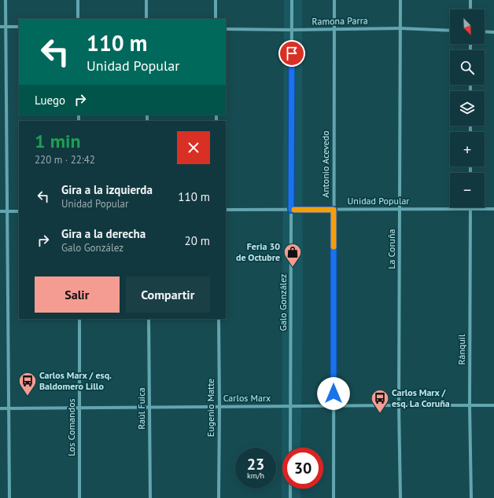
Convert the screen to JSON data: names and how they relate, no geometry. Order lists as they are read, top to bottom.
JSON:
{
  "streets": {
    "street": [
      "Ramona Parra",
      "Antonio Acevedo",
      "Unidad Popular",
      "La Coruña",
      "Galo González",
      "Ránquil",
      "Carlos Marx",
      "Eugenio Matte",
      "Raúl Fuica",
      "Los Comandos"
    ]
  },
  "crossings": [
    ["Ramona Parra", "Antonio Acevedo"],
    ["Ramona Parra", "La Coruña"],
    ["Ramona Parra", "Galo González"],
    ["Antonio Acevedo", "Unidad Popular"],
    ["Antonio Acevedo", "Carlos Marx"],
    ["Unidad Popular", "La Coruña"],
    ["Unidad Popular", "Galo González"],
    ["Unidad Popular", "Ránquil"],
    ["La Coruña", "Carlos Marx"],
    ["Galo González", "Carlos Marx"],
    ["Ránquil", "Carlos Marx"],
    ["Carlos Marx", "Eugenio Matte"],
    ["Carlos Marx", "Raúl Fuica"],
    ["Carlos Marx", "Los Comandos"]
  ],
  "places": {
    "shop": ["Feria 30 de Octubre"],
    "bus stop": ["Carlos Marx / esq. Baldomero Lillo", "Carlos Marx / esq. La Coruña"]
  },
  "north": "bottom right",
  "page": {
    "map_buttons": ["+", "−"],
    "turn": ["110 m", "Unidad Popular"],
    "then": "Luego",
    "heading": ["1 min", "220 m · 22:42"],
    "list": [
      {
        "name": "Gira a la izquierda",
        "note": "Unidad Popular",
        "value": "110 m"
      },
      {
        "name": "Gira a la derecha",
        "note": "Galo González",
        "value": "20 m"
      }
    ],
    "buttons": ["Salir", "Compartir"],
    "speed": "23 km/h",
    "limit": "30"
  }
}
